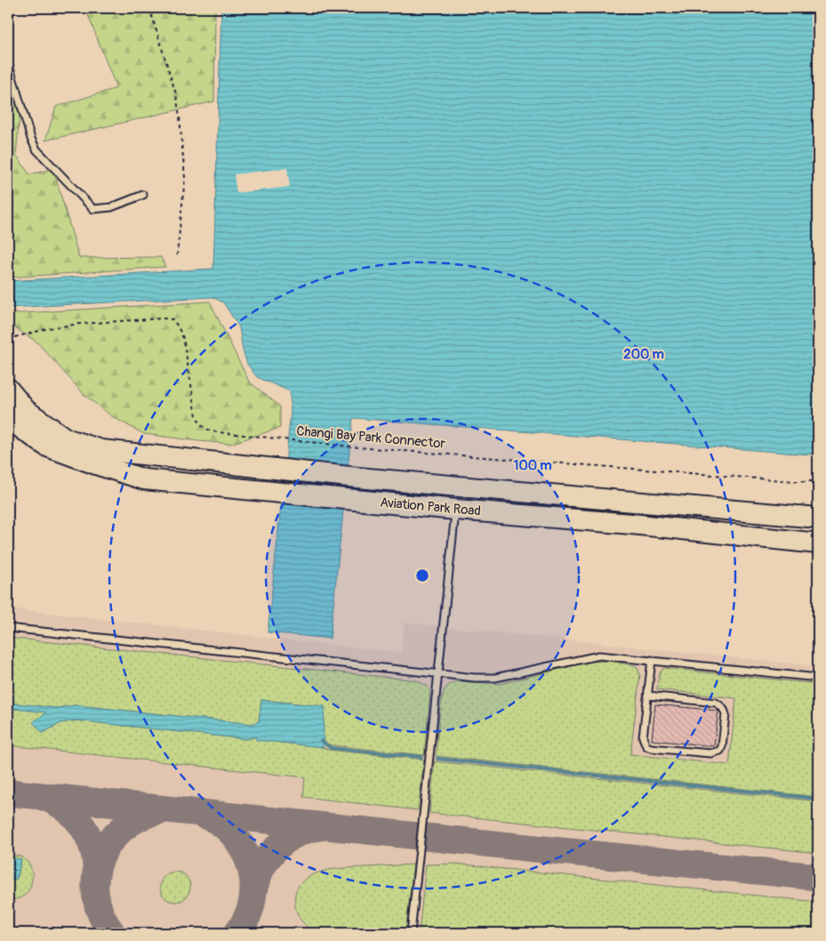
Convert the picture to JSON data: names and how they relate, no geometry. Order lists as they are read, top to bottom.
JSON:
{
  "streets": {
    "main road": ["Aviation Park Road"],
    "path": ["Changi Bay Park Connector"]
  },
  "rings": ["200 m", "100 m"]
}
